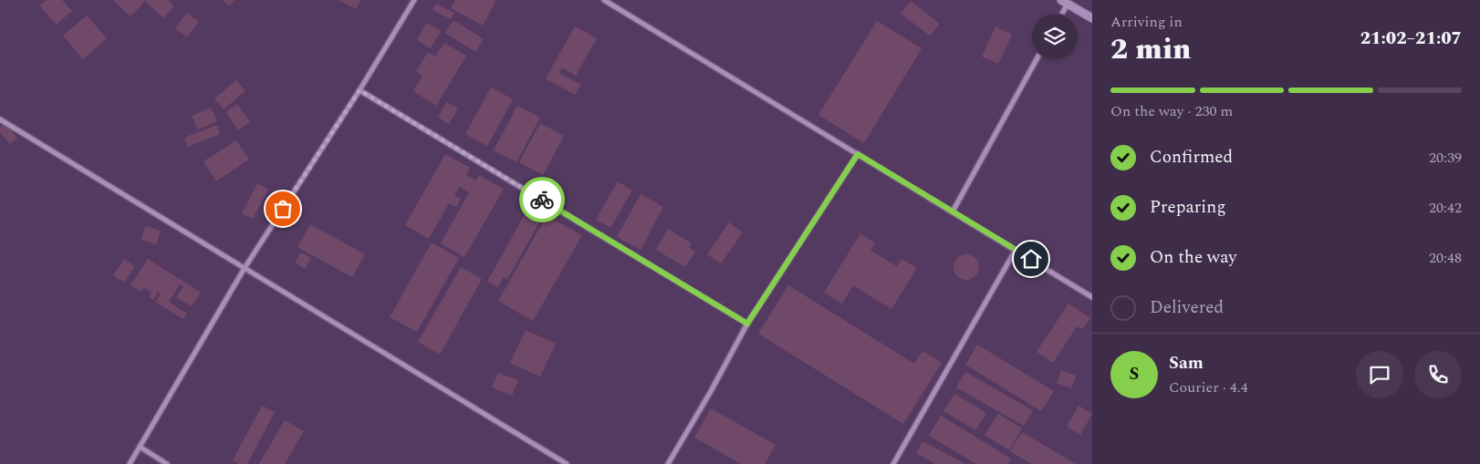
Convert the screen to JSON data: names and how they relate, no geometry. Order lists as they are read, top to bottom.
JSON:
{
  "page": {
    "heading": ["2 min", "Arriving in", "21:02–21:07"],
    "panel": ["Sam", "Courier · 4.4"],
    "bar": "On the way · 230 m",
    "list": [
      ["Confirmed", "20:39"],
      ["Preparing", "20:42"],
      ["On the way", "20:48"],
      "Delivered"
    ],
    "round": "S"
  }
}
